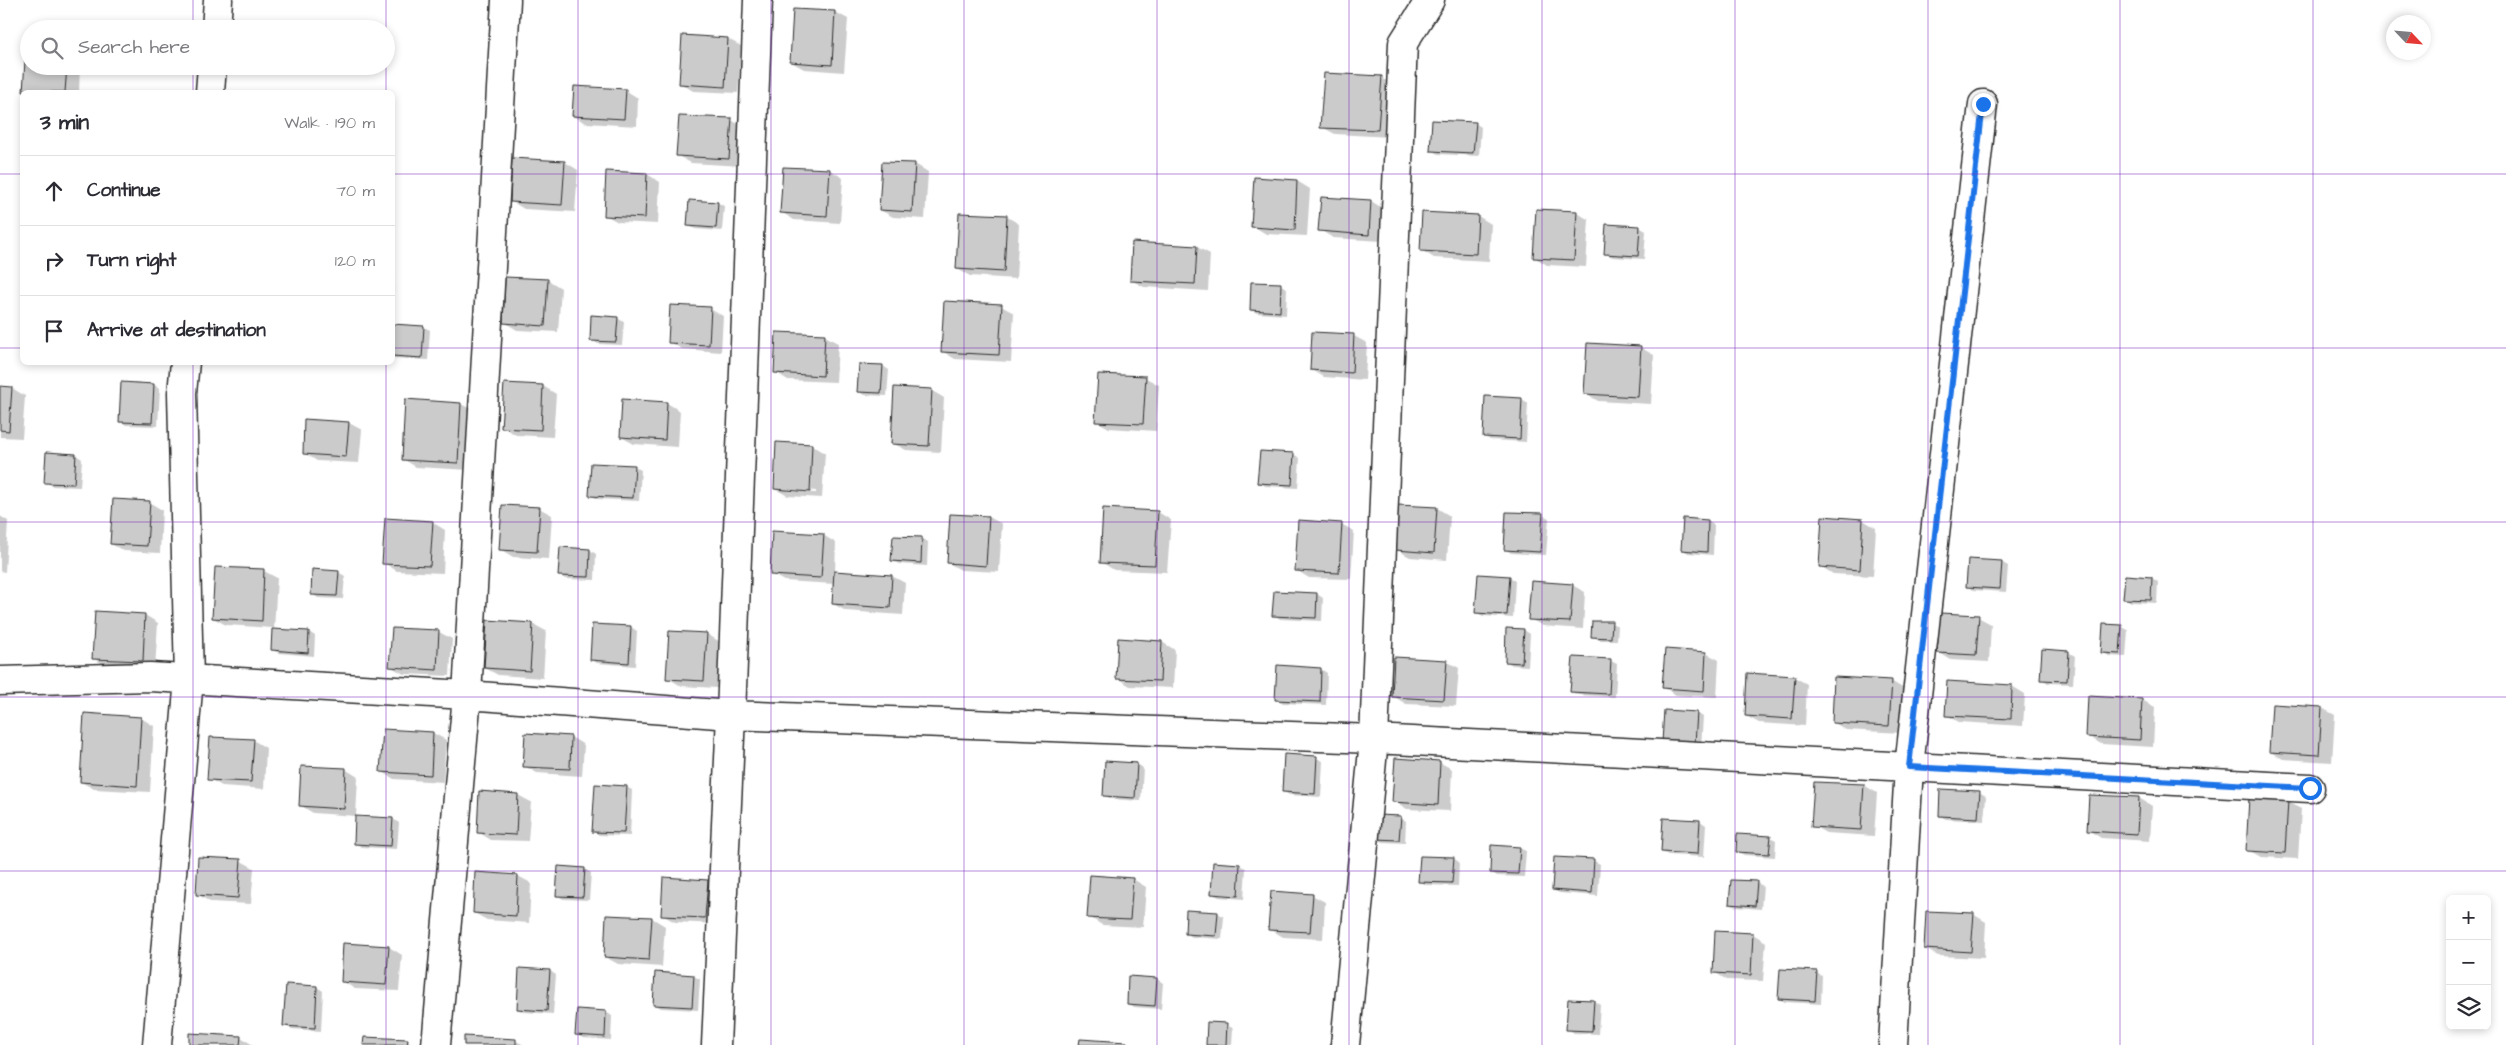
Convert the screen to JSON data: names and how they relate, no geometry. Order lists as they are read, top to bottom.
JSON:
{
  "north": "bottom right",
  "page": {
    "search": "Search here",
    "heading": ["3 min", "Walk · 190 m"],
    "list": [
      ["Continue", "70 m"],
      ["Turn right", "120 m"],
      "Arrive at destination"
    ],
    "map_buttons": ["+", "−"]
  }
}
